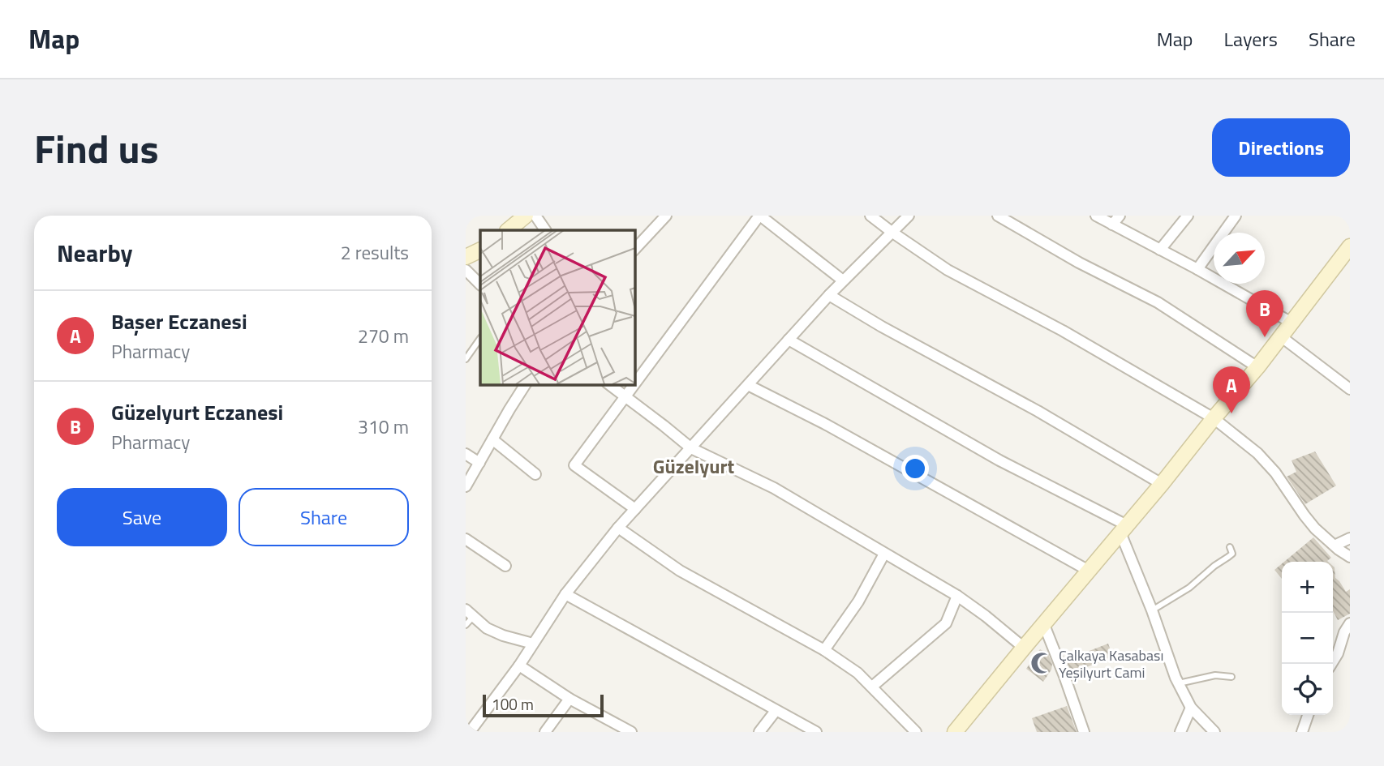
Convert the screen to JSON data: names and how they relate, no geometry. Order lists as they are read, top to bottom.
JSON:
{
  "districts": ["Güzelyurt"],
  "places": {
    "mosque": ["Çalkaya Kasabası Yeşilyurt Cami"]
  },
  "scale_bar": "100 m",
  "north": "top right",
  "page": {
    "header": "Map",
    "nav": ["Map", "Layers", "Share"],
    "title": "Find us",
    "buttons": [
      "Directions",
      ["Save", "Share"]
    ],
    "heading": ["Nearby", "2 results"],
    "list": [
      {
        "mark": "A",
        "name": "Başer Eczanesi",
        "note": "Pharmacy",
        "value": "270 m"
      },
      {
        "mark": "B",
        "name": "Güzelyurt Eczanesi",
        "note": "Pharmacy",
        "value": "310 m"
      }
    ],
    "pins": ["B", "A"],
    "map_buttons": ["+", "−"],
    "scale": "100 m"
  }
}
